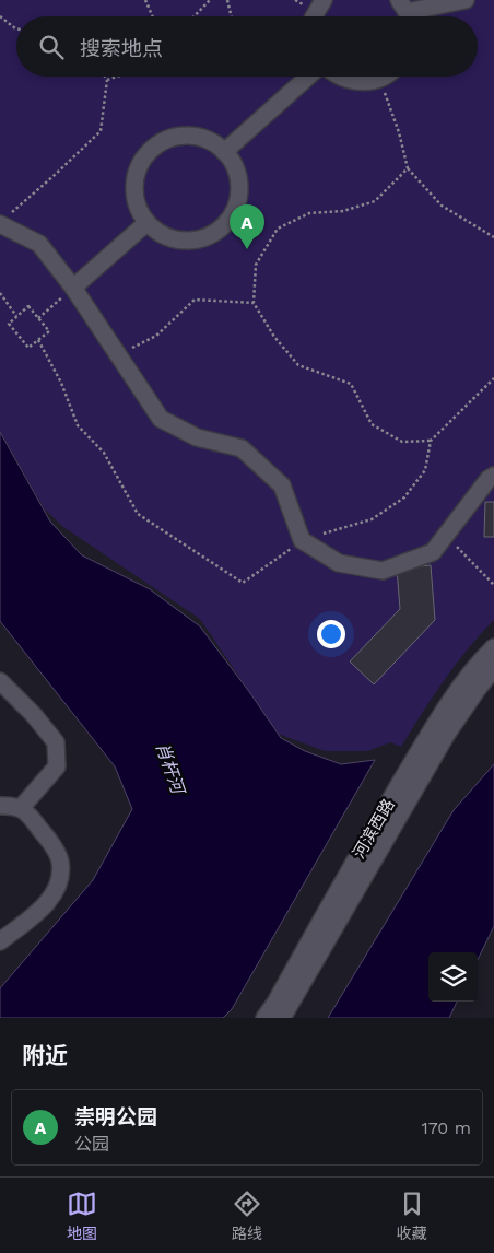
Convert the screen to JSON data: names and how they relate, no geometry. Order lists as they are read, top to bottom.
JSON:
{
  "streets": {
    "street": ["河滨西路"]
  },
  "water": ["肖杆河"],
  "page": {
    "search": "搜索地点",
    "pins": "A",
    "heading": "附近",
    "list": [
      {
        "mark": "A",
        "name": "崇明公园",
        "note": "公园",
        "value": "170 m"
      }
    ],
    "nav": ["地图", "路线", "收藏"]
  }
}
